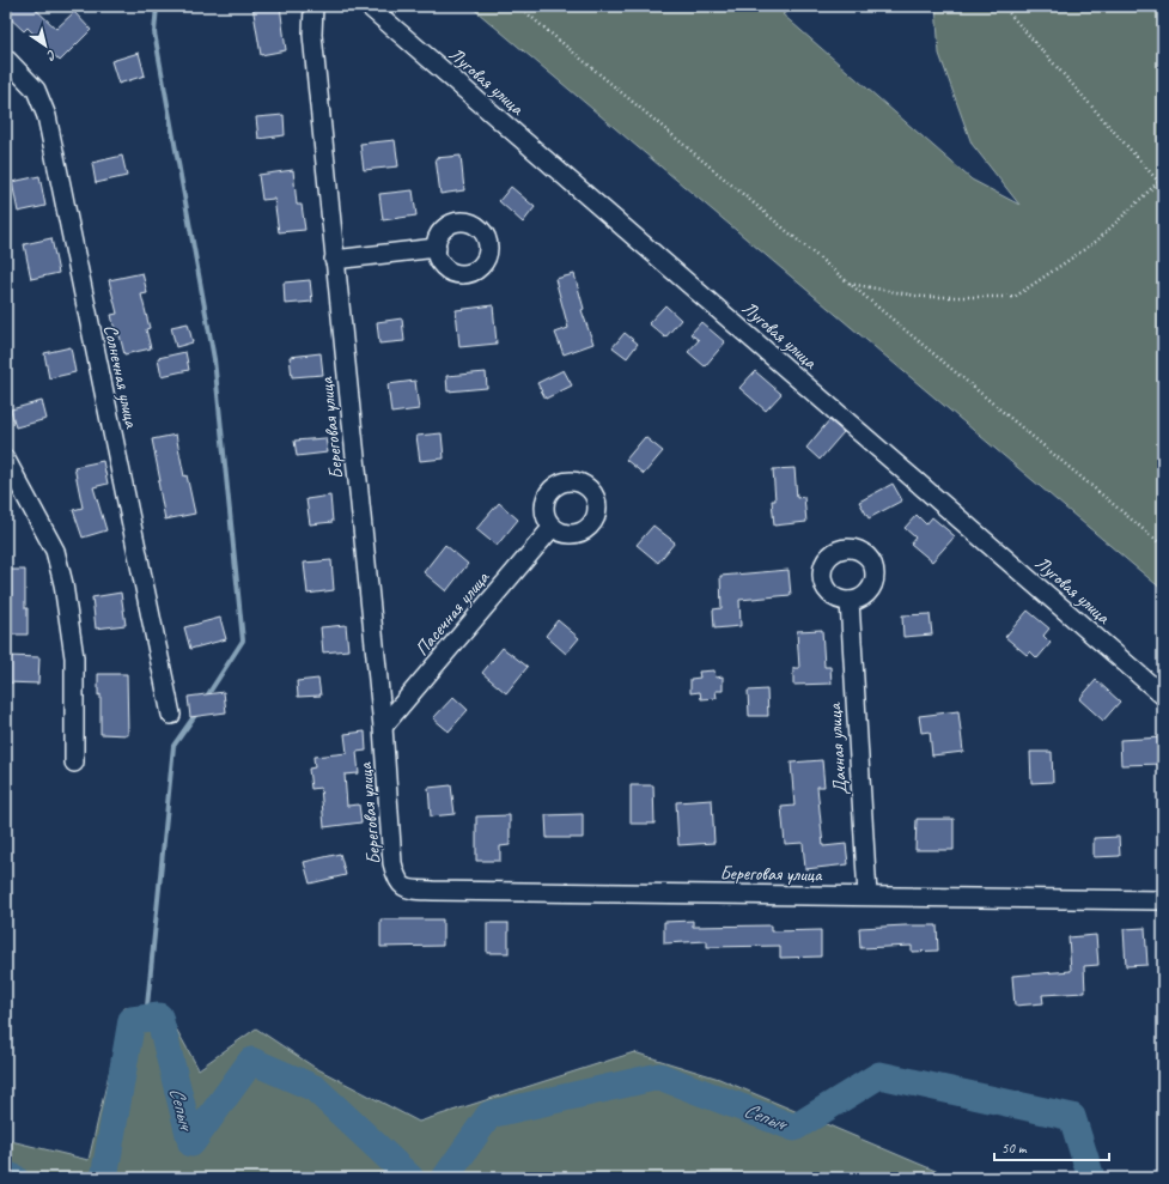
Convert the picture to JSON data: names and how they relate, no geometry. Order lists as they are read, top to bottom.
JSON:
{
  "streets": {
    "street": [
      "Луговая улица",
      "Солнечная улица",
      "Береговая улица",
      "Пасечная улица",
      "Дачная улица"
    ]
  },
  "crossings": [
    ["Береговая улица", "Пасечная улица"],
    ["Береговая улица", "Дачная улица"]
  ],
  "water": ["Сепыч"],
  "scale_bar": "50 m",
  "north": "bottom right"
}
